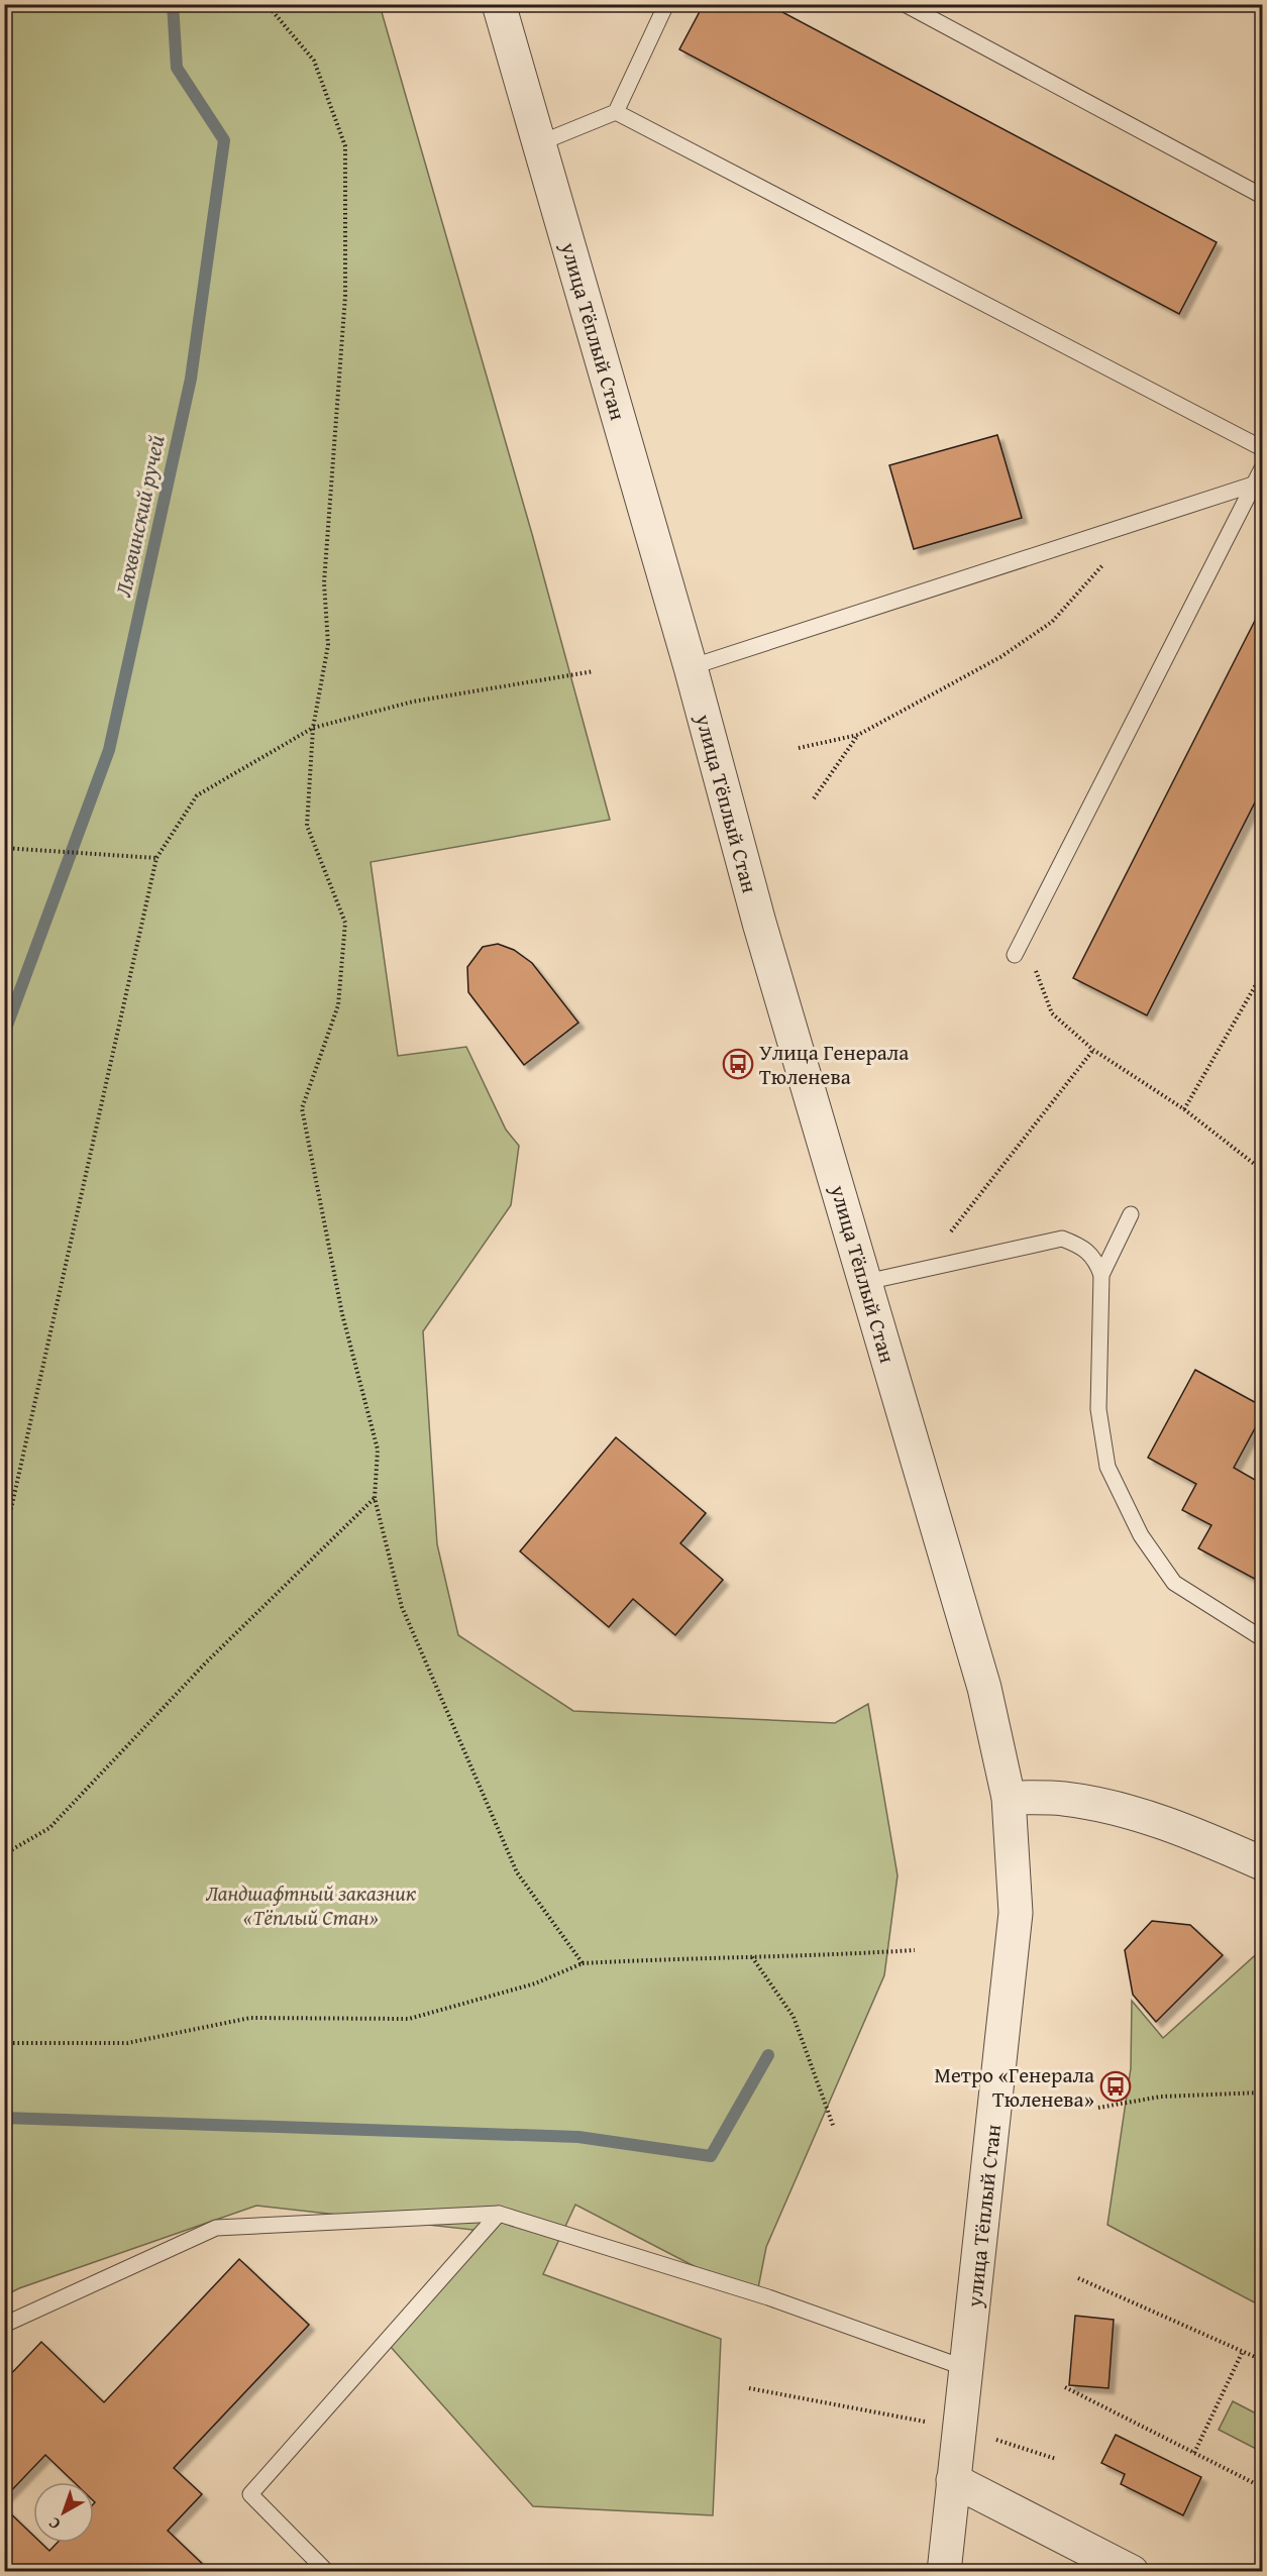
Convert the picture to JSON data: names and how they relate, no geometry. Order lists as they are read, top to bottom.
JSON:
{
  "streets": {
    "street": ["улица Тёплый Стан"]
  },
  "water": ["Ляхвинский ручей"],
  "parks": ["Ландшафтный заказник «Тёплый Стан»"],
  "places": {
    "bus stop": ["Улица Генерала Тюленева", "Метро «Генерала Тюленева»"]
  },
  "north": "bottom left"
}
